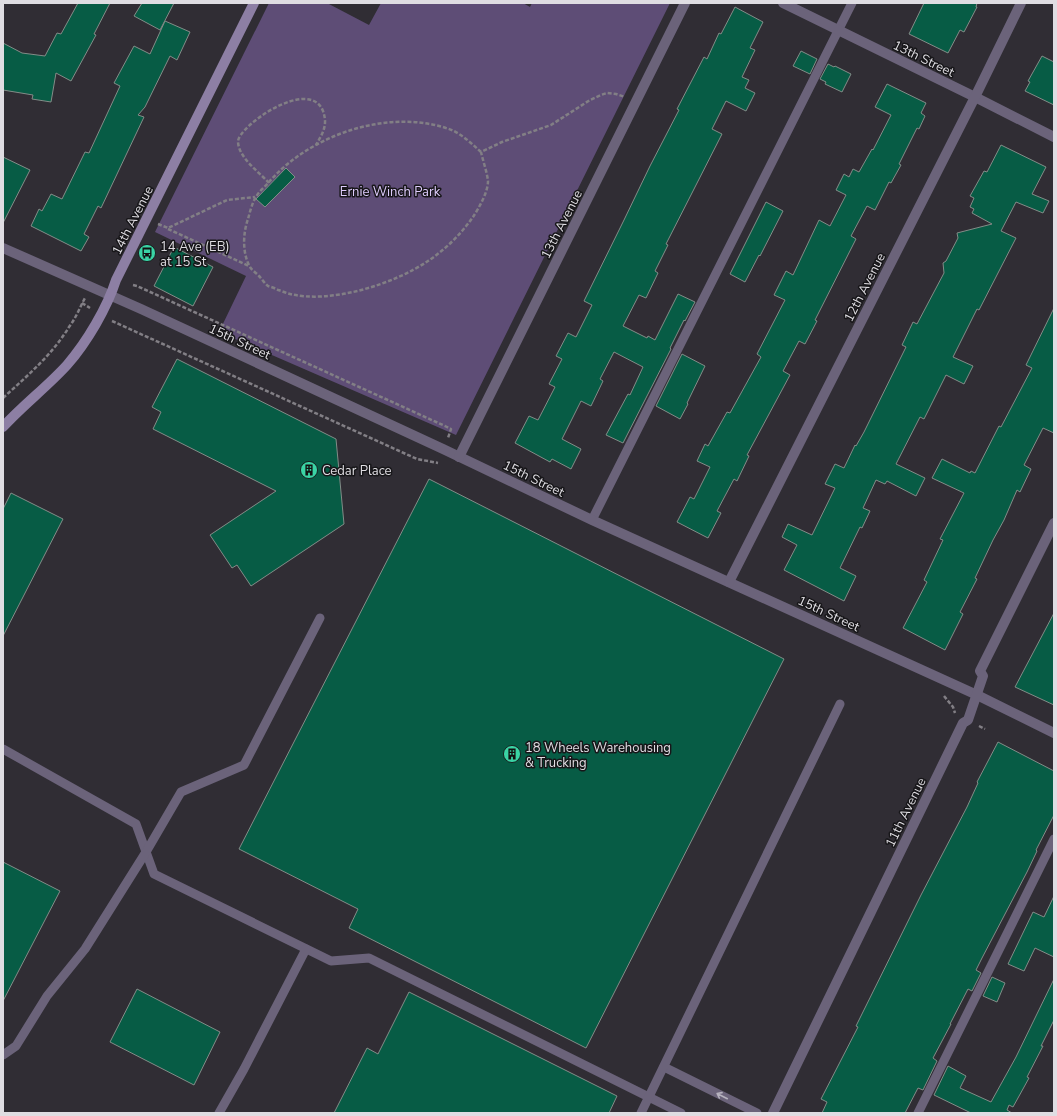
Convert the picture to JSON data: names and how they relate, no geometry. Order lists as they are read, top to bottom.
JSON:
{
  "streets": {
    "street": [
      "13th Street",
      "14th Avenue",
      "13th Avenue",
      "12th Avenue",
      "15th Street",
      "11th Avenue"
    ]
  },
  "crossings": [
    ["13th Street", "12th Avenue"],
    ["14th Avenue", "15th Street"],
    ["13th Avenue", "15th Street"],
    ["12th Avenue", "15th Street"],
    ["15th Street", "11th Avenue"]
  ],
  "parks": ["Ernie Winch Park"],
  "places": {
    "bus stop": ["14 Ave (EB) at 15 St"],
    "building": ["Cedar Place", "18 Wheels Warehousing & Trucking"]
  }
}
